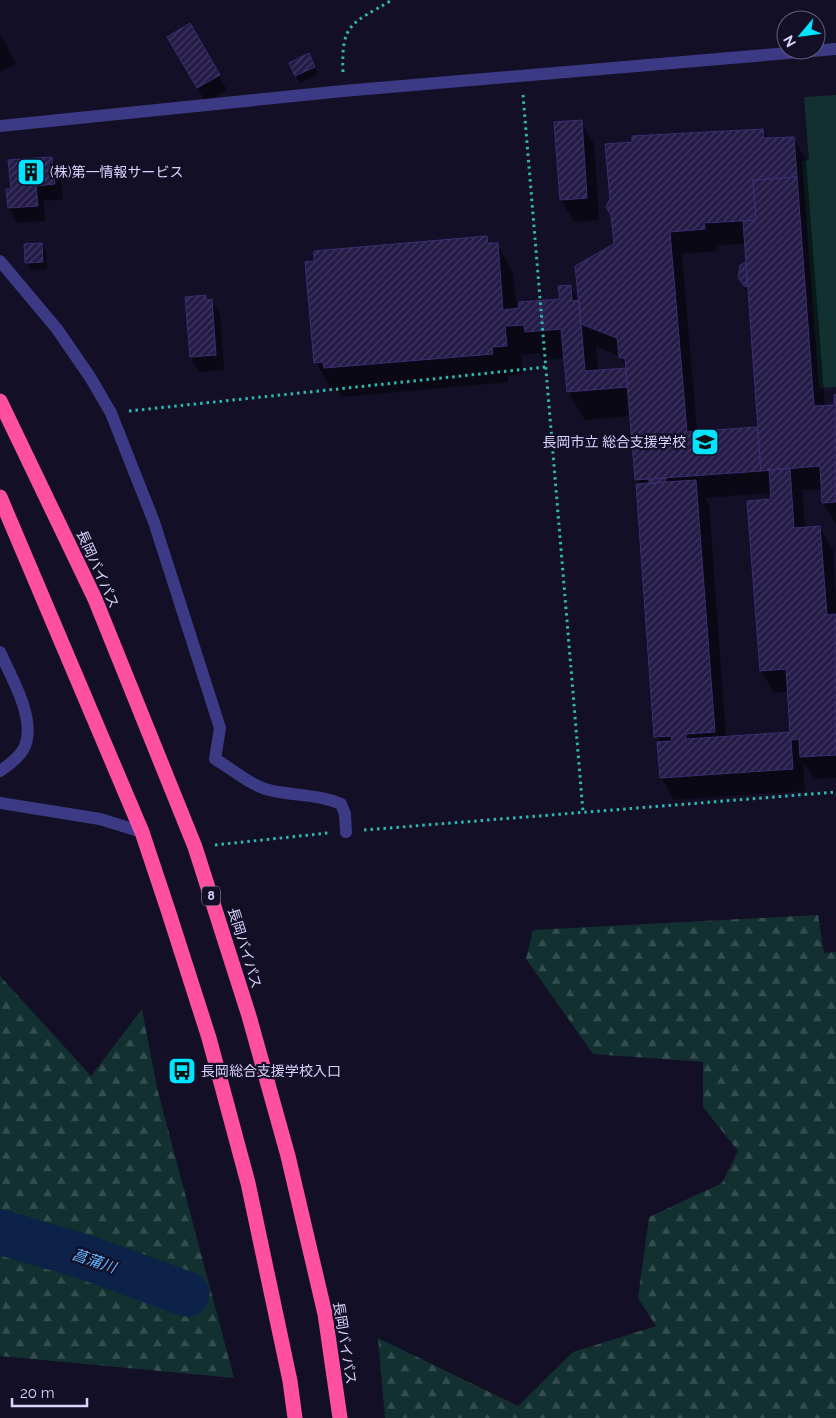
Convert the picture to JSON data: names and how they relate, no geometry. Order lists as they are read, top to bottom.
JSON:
{
  "streets": {
    "highway": ["長岡バイパス", "8"]
  },
  "water": ["菖蒲川"],
  "places": {
    "building": ["(株)第一情報サービス"],
    "school or university": ["長岡市立 総合支援学校"],
    "bus stop": ["長岡総合支援学校入口"]
  },
  "scale_bar": "20 m",
  "north": "bottom left"
}
